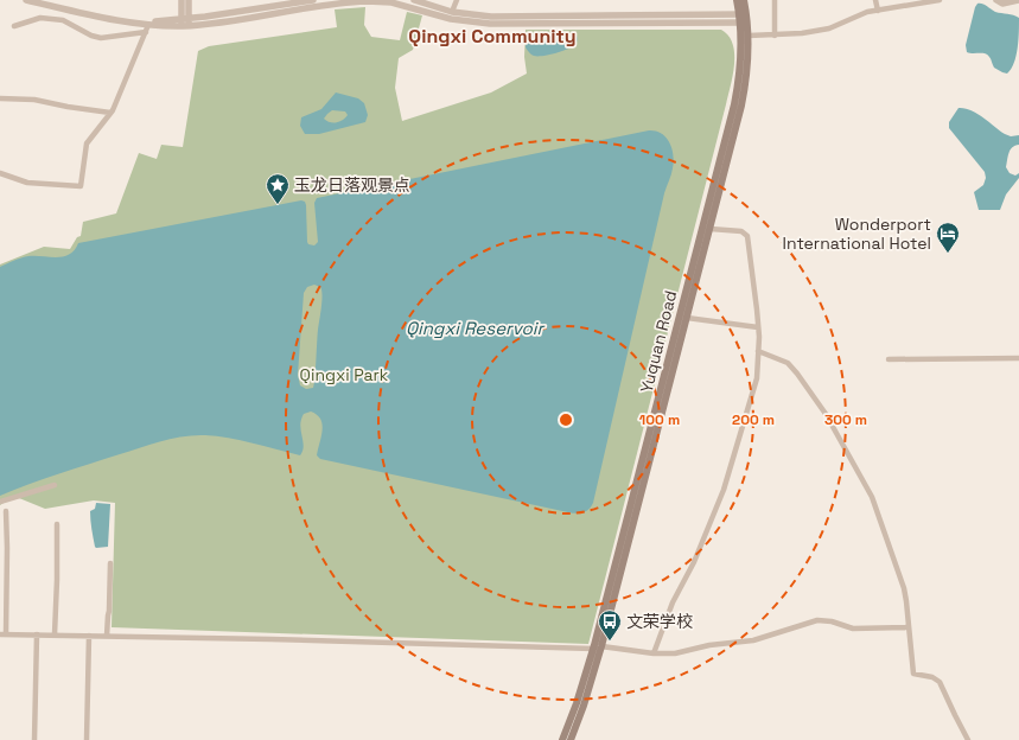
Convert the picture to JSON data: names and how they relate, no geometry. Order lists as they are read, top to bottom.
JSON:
{
  "streets": {
    "main road": ["Yuquan Road"]
  },
  "districts": ["Qingxi Community"],
  "water": ["Qingxi Reservoir"],
  "parks": ["Qingxi Park"],
  "places": {
    "place": ["玉龙日落观景点"],
    "hotel": ["Wonderport International Hotel"],
    "bus stop": ["文荣学校"]
  },
  "rings": ["100 m", "200 m", "300 m"]
}
